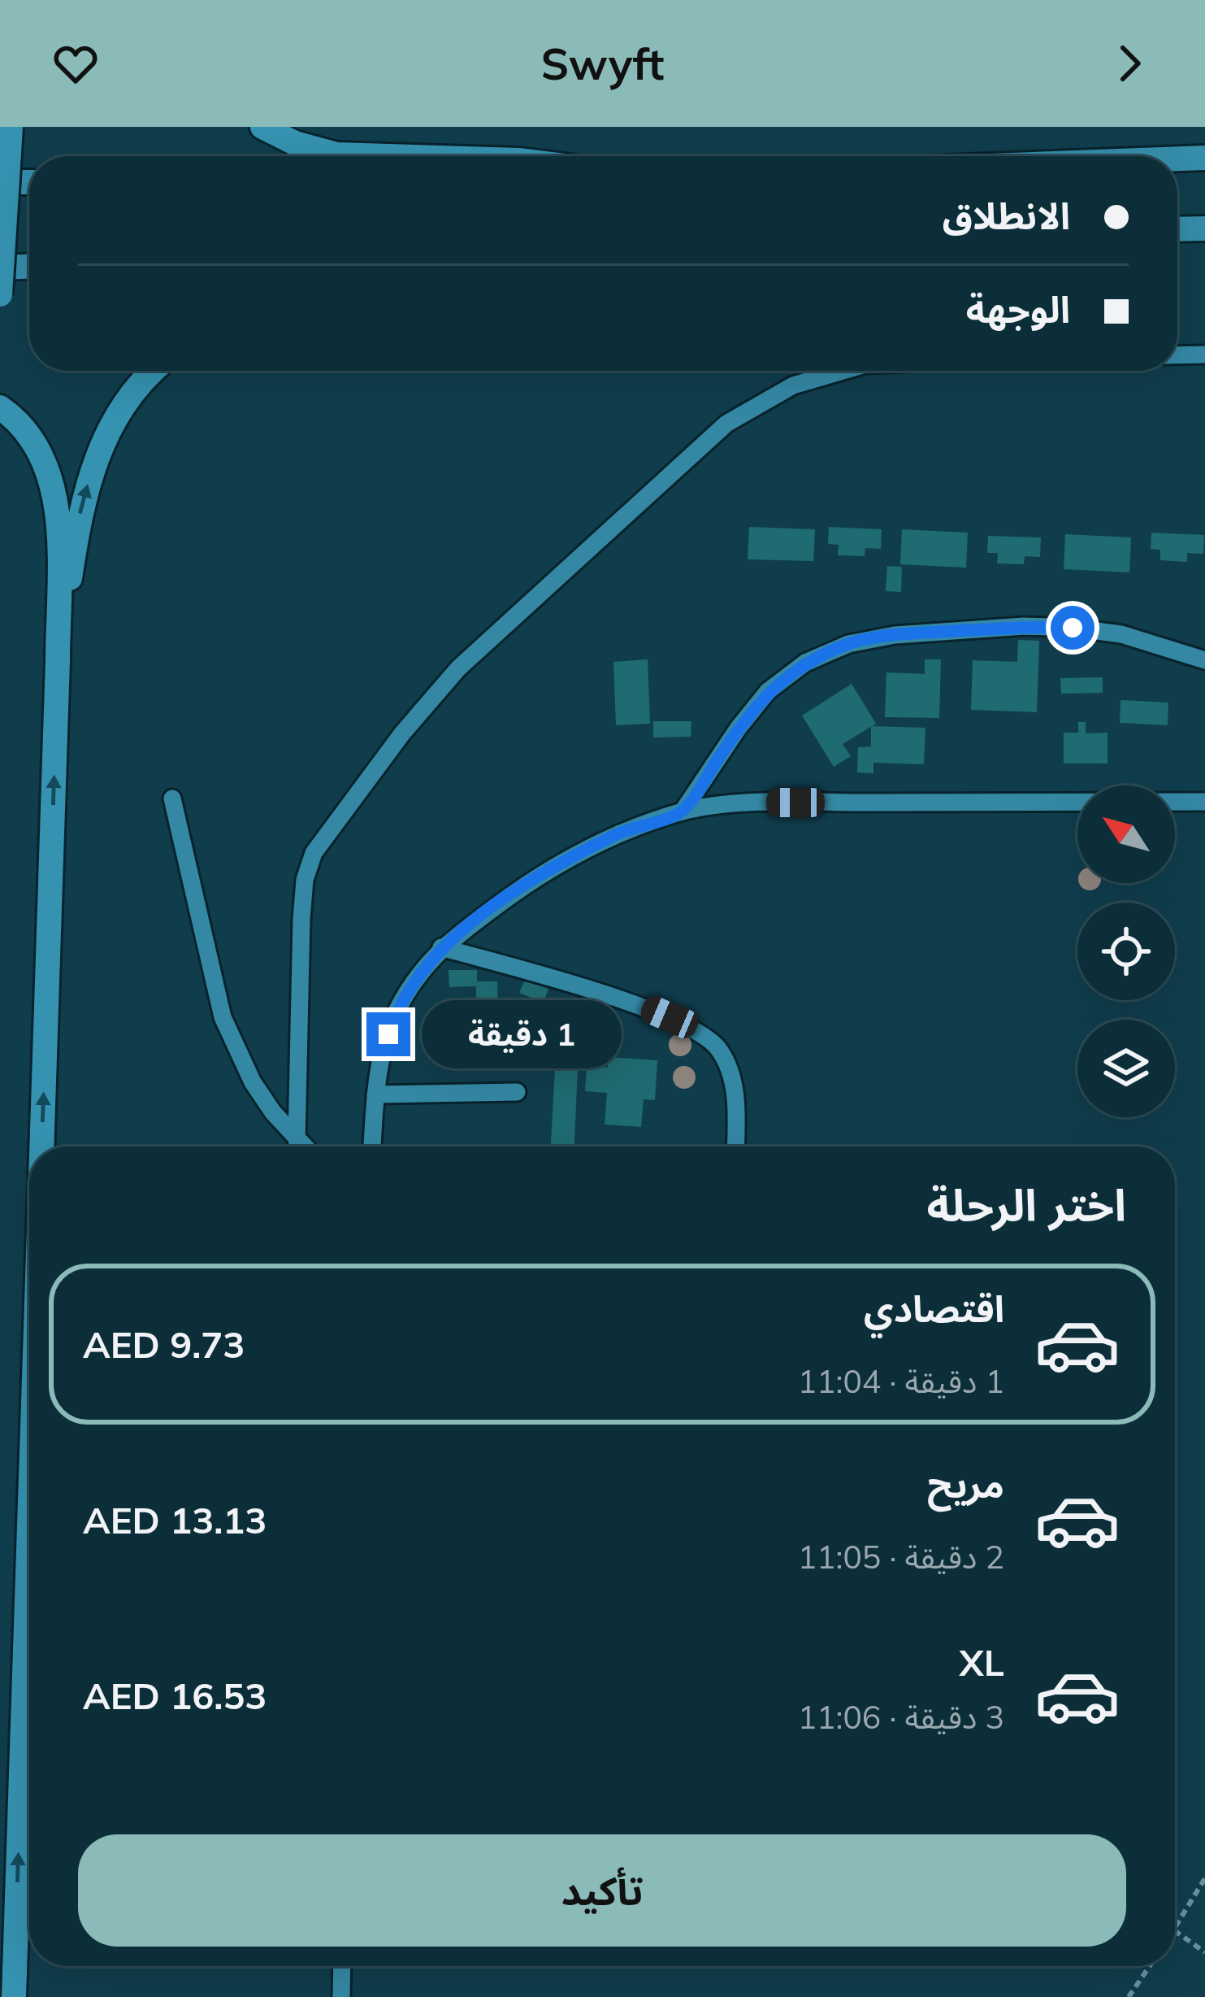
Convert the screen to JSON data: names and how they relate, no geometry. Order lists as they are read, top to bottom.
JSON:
{
  "north": "top left",
  "page": {
    "header": "Swyft",
    "banner": ["الانطلاق", "الوجهة"],
    "bubble": "1 دقيقة",
    "heading": "اختر الرحلة",
    "list": [
      {
        "name": "اقتصادي",
        "note": "1 دقيقة · 11:04",
        "value": "AED 9.73"
      },
      {
        "name": "مريح",
        "note": "2 دقيقة · 11:05",
        "value": "AED 13.13"
      },
      {
        "name": "XL",
        "note": "3 دقيقة · 11:06",
        "value": "AED 16.53"
      }
    ],
    "buttons": "تأكيد"
  }
}
